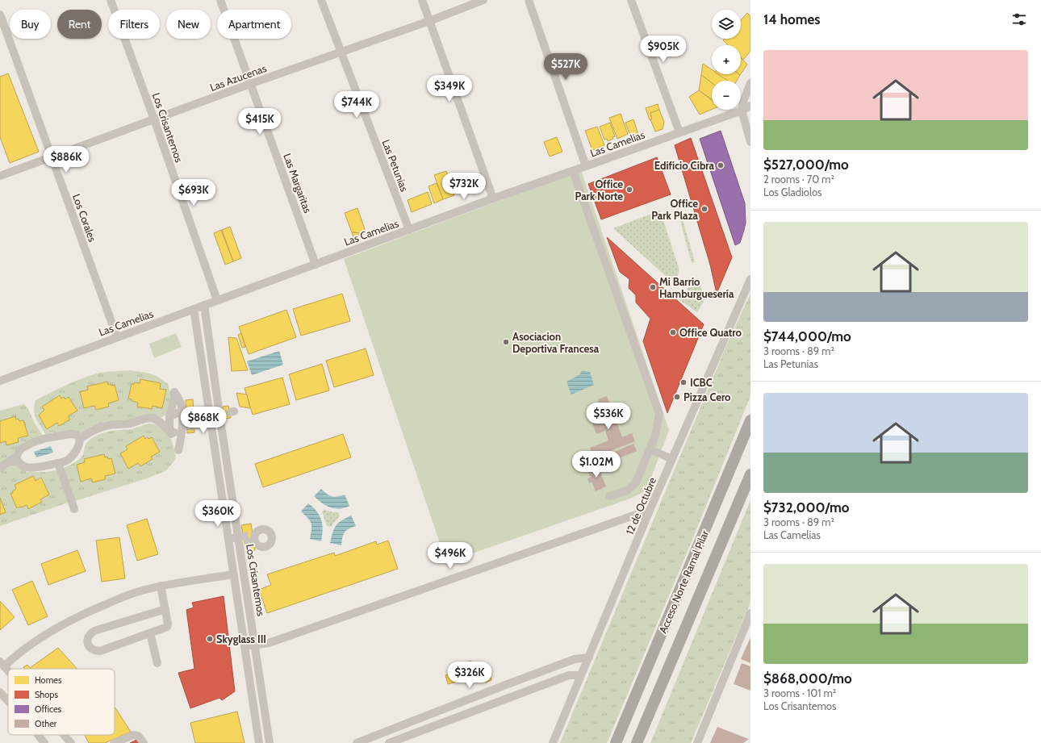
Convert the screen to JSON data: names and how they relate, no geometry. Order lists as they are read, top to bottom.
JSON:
{
  "streets": {
    "highway": ["Acceso Norte Ramal Pilar"],
    "street": [
      "Las Azucenas",
      "Los Crisantemos",
      "Las Camelias",
      "Las Petunias",
      "Las Margaritas",
      "Los Corales",
      "12 de Octubre"
    ]
  },
  "crossings": [
    ["Las Azucenas", "Los Crisantemos"],
    ["Las Azucenas", "Las Petunias"],
    ["Las Azucenas", "Las Margaritas"],
    ["Las Azucenas", "Los Corales"],
    ["Los Crisantemos", "Las Camelias"],
    ["Las Camelias", "Las Petunias"],
    ["Las Camelias", "Las Margaritas"],
    ["Las Camelias", "Los Corales"]
  ],
  "places": [
    "Edificio Cibra",
    "Office Park Norte",
    "Office Park Plaza",
    "Mi Barrio Hamburguesería",
    "Office Quatro",
    "Asociacion Deportiva Francesa",
    "ICBC",
    "Pizza Cero",
    "Skyglass III"
  ],
  "legend": [
    "Homes",
    "Shops",
    "Offices",
    "Other"
  ],
  "page": {
    "heading": "14 homes",
    "map_buttons": ["+", "−"],
    "chip": [
      "Buy",
      "Rent",
      "Filters",
      "New",
      "Apartment"
    ],
    "price": [
      "$905K",
      "$527K",
      "$349K",
      "$744K",
      "$415K",
      "$886K",
      "$732K",
      "$693K",
      "$536K",
      "$868K",
      "$1.02M",
      "$360K",
      "$496K",
      "$326K"
    ],
    "list": [
      {
        "name": "$527,000/mo",
        "note": "2 rooms · 70 m² · Los Gladiolos"
      },
      {
        "name": "$744,000/mo",
        "note": "3 rooms · 89 m² · Las Petunias"
      },
      {
        "name": "$732,000/mo",
        "note": "3 rooms · 89 m² · Las Camelias"
      },
      {
        "name": "$868,000/mo",
        "note": "3 rooms · 101 m² · Los Crisantemos"
      }
    ]
  }
}
